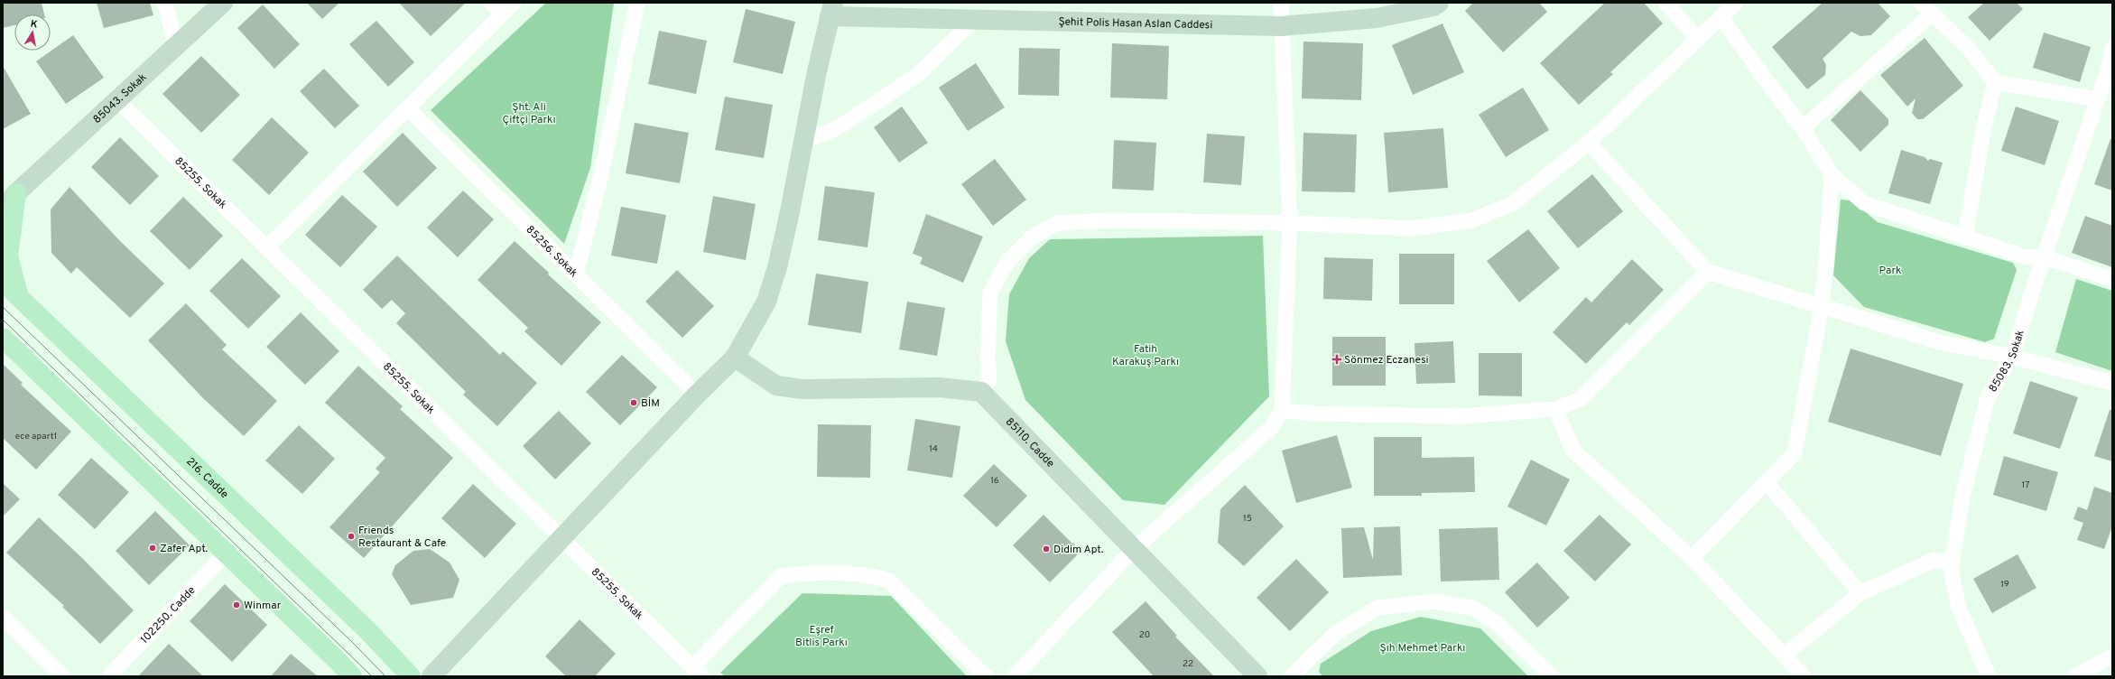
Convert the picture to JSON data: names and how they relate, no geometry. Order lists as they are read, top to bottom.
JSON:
{
  "streets": {
    "main road": ["216. Cadde"],
    "street": [
      "Şehit Polis Hasan Aslan Caddesi",
      "85043. Sokak",
      "85255. Sokak",
      "85256. Sokak",
      "85083. Sokak",
      "85110. Cadde",
      "102250. Cadde"
    ]
  },
  "crossings": [
    ["85043. Sokak", "85255. Sokak"]
  ],
  "parks": [
    "Şht. Ali Çiftçi Parkı",
    "Park",
    "Fatih Karakuş Parkı",
    "Eşref Bitlis Parkı",
    "Şıh Mehmet Parkı"
  ],
  "places": {
    "health": ["Sönmez Eczanesi"],
    "other": [
      "BİM",
      "Friends Restaurant & Cafe",
      "Zafer Apt.",
      "Didim Apt.",
      "Winmar"
    ]
  },
  "house_numbers": [
    "ece apart1",
    "14",
    "16",
    "17",
    "15",
    "19",
    "20",
    "22"
  ],
  "north": "top"
}
